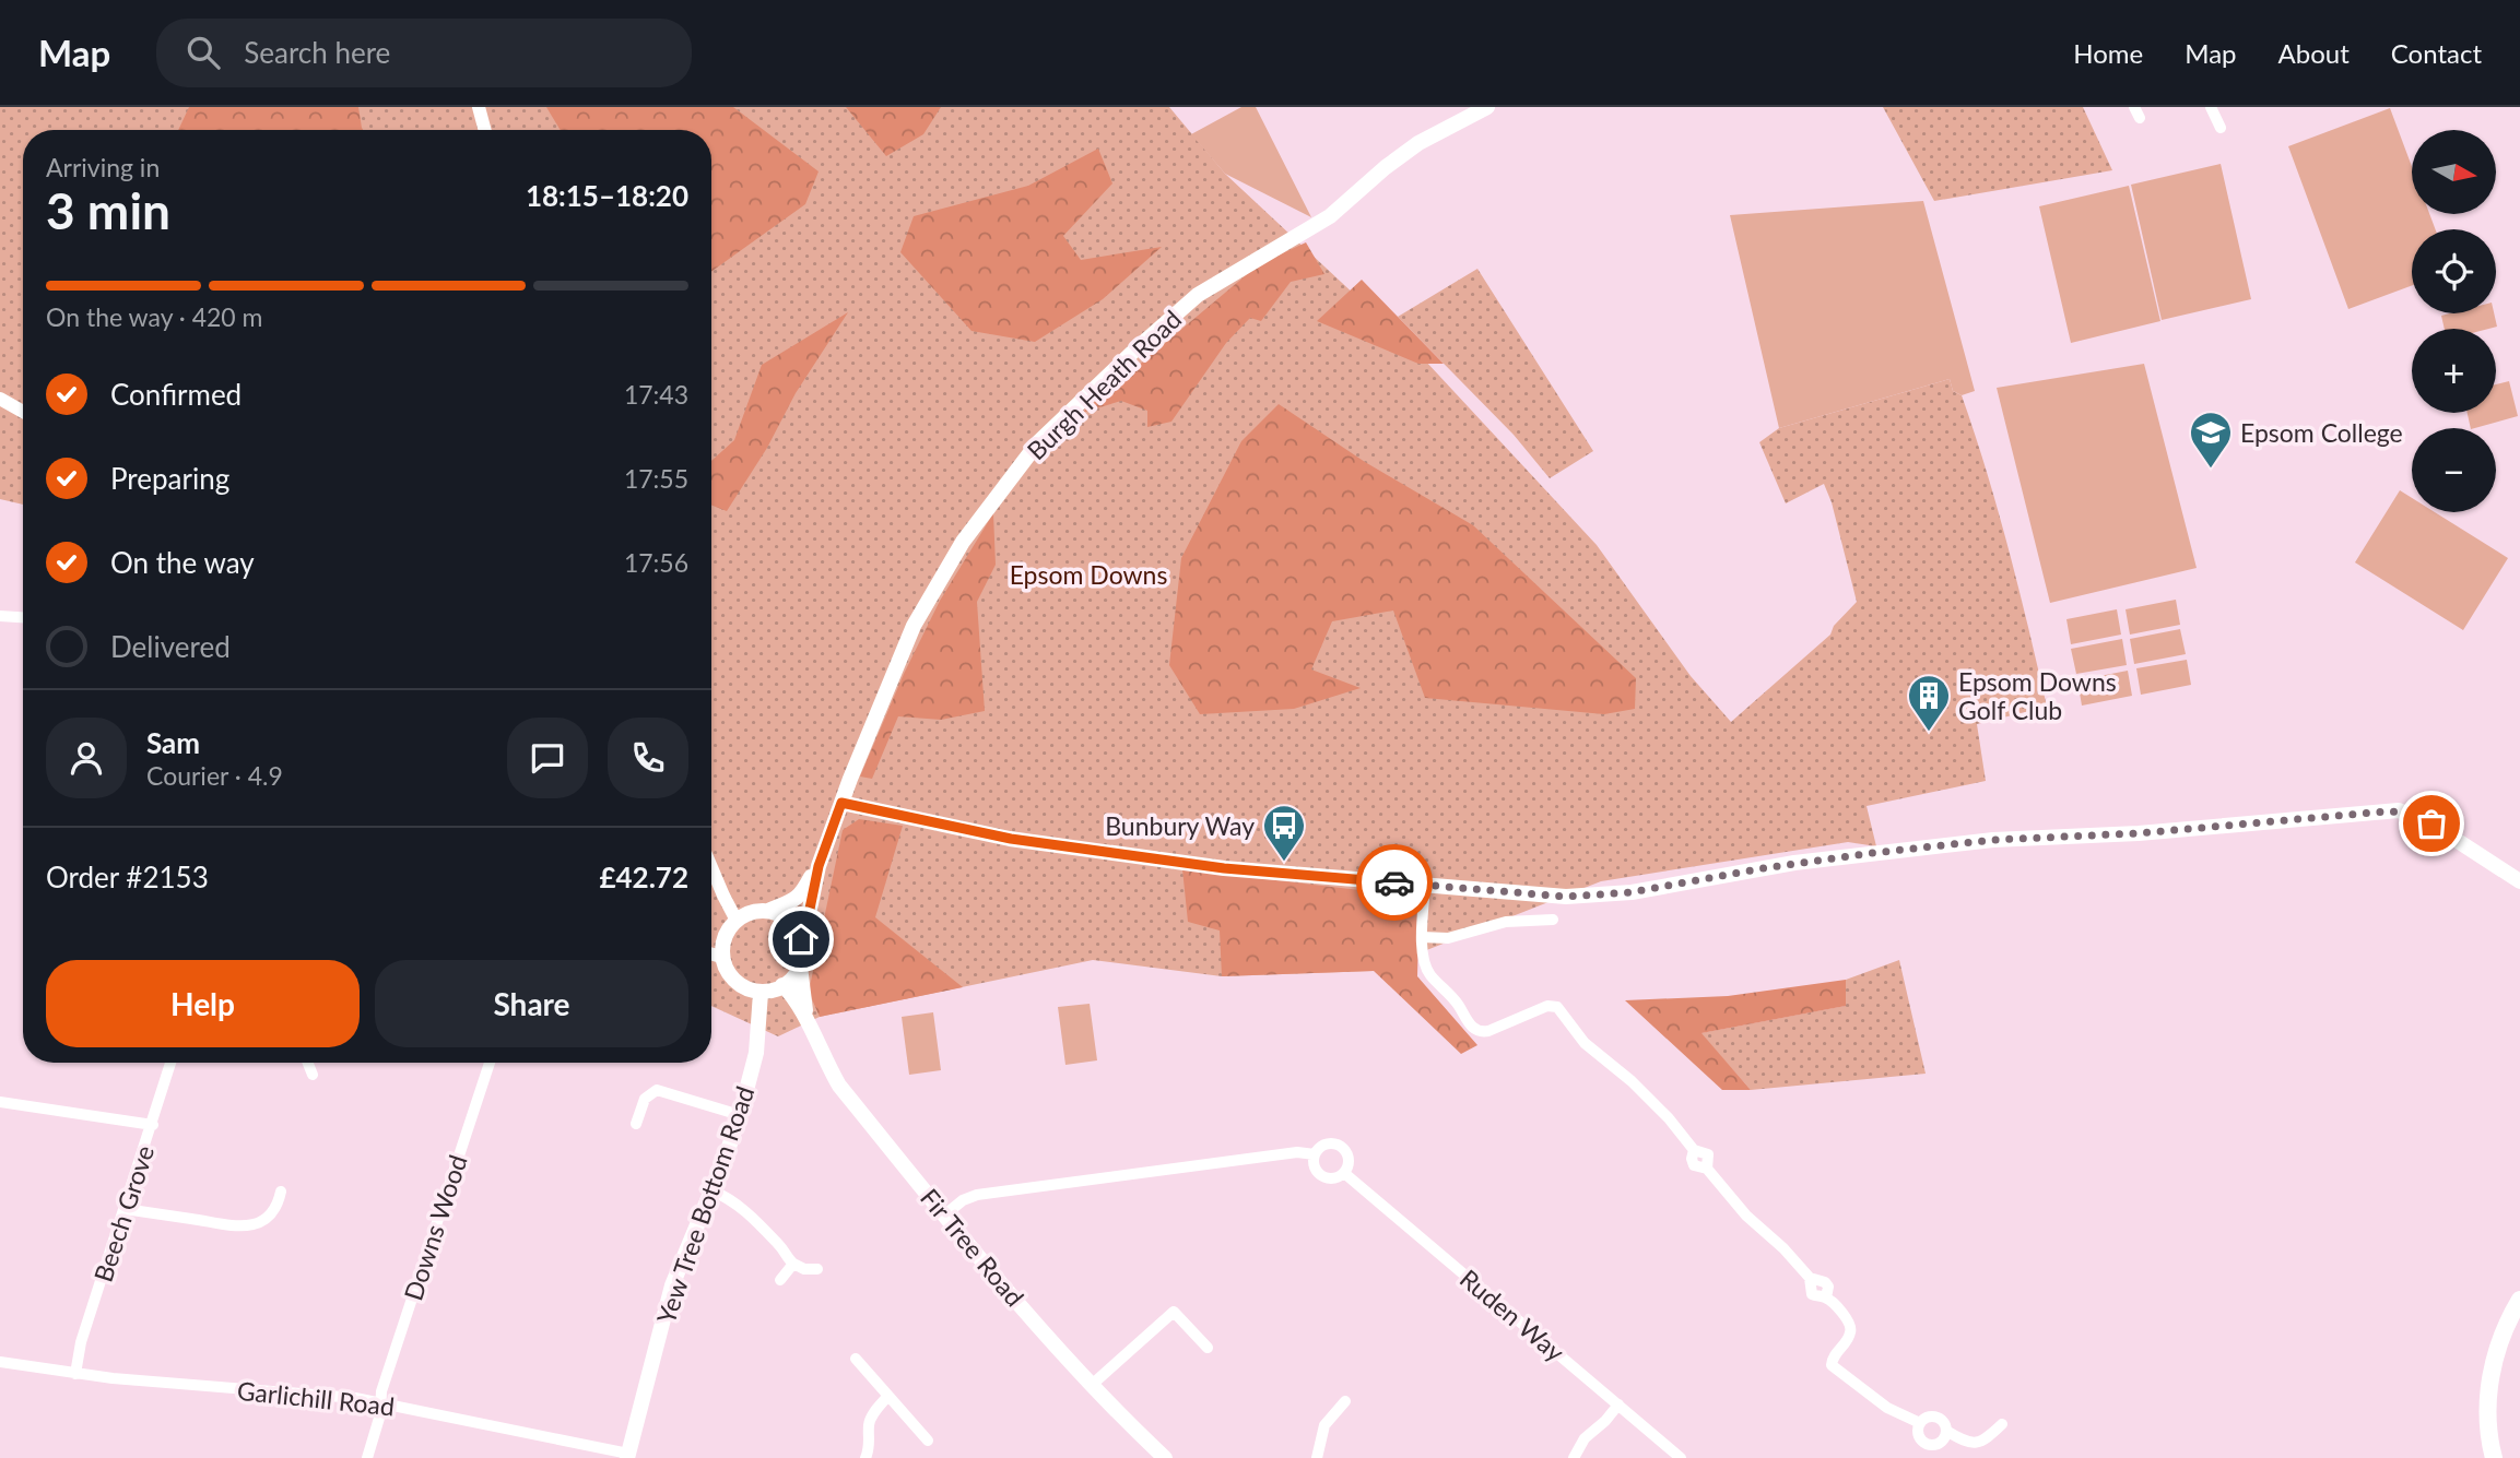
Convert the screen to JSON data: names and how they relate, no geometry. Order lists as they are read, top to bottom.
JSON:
{
  "streets": {
    "main road": ["Burgh Heath Road", "Yew Tree Bottom Road", "Fir Tree Road"],
    "street": [
      "Beech Grove",
      "Downs Wood",
      "Ruden Way",
      "Garlichill Road"
    ]
  },
  "crossings": [
    ["Burgh Heath Road", "Yew Tree Bottom Road"],
    ["Burgh Heath Road", "Fir Tree Road"],
    ["Yew Tree Bottom Road", "Fir Tree Road"],
    ["Yew Tree Bottom Road", "Garlichill Road"],
    ["Beech Grove", "Garlichill Road"],
    ["Downs Wood", "Garlichill Road"],
    ["Fir Tree Road", "Ruden Way"]
  ],
  "parks": ["Epsom Downs"],
  "places": {
    "school or university": ["Epsom College"],
    "building": ["Epsom Downs Golf Club"],
    "bus stop": ["Bunbury Way"]
  },
  "north": "right",
  "page": {
    "header": "Map",
    "search": "Search here",
    "nav": [
      "Home",
      "Map",
      "About",
      "Contact"
    ],
    "map_buttons": ["+", "−"],
    "heading": ["3 min", "Arriving in", "18:15–18:20"],
    "panel": [
      "Sam",
      "Courier · 4.9",
      "Order #2153",
      "£42.72"
    ],
    "bar": "On the way · 420 m",
    "list": [
      ["Confirmed", "17:43"],
      ["Preparing", "17:55"],
      ["On the way", "17:56"],
      "Delivered"
    ],
    "buttons": ["Help", "Share"]
  }
}
